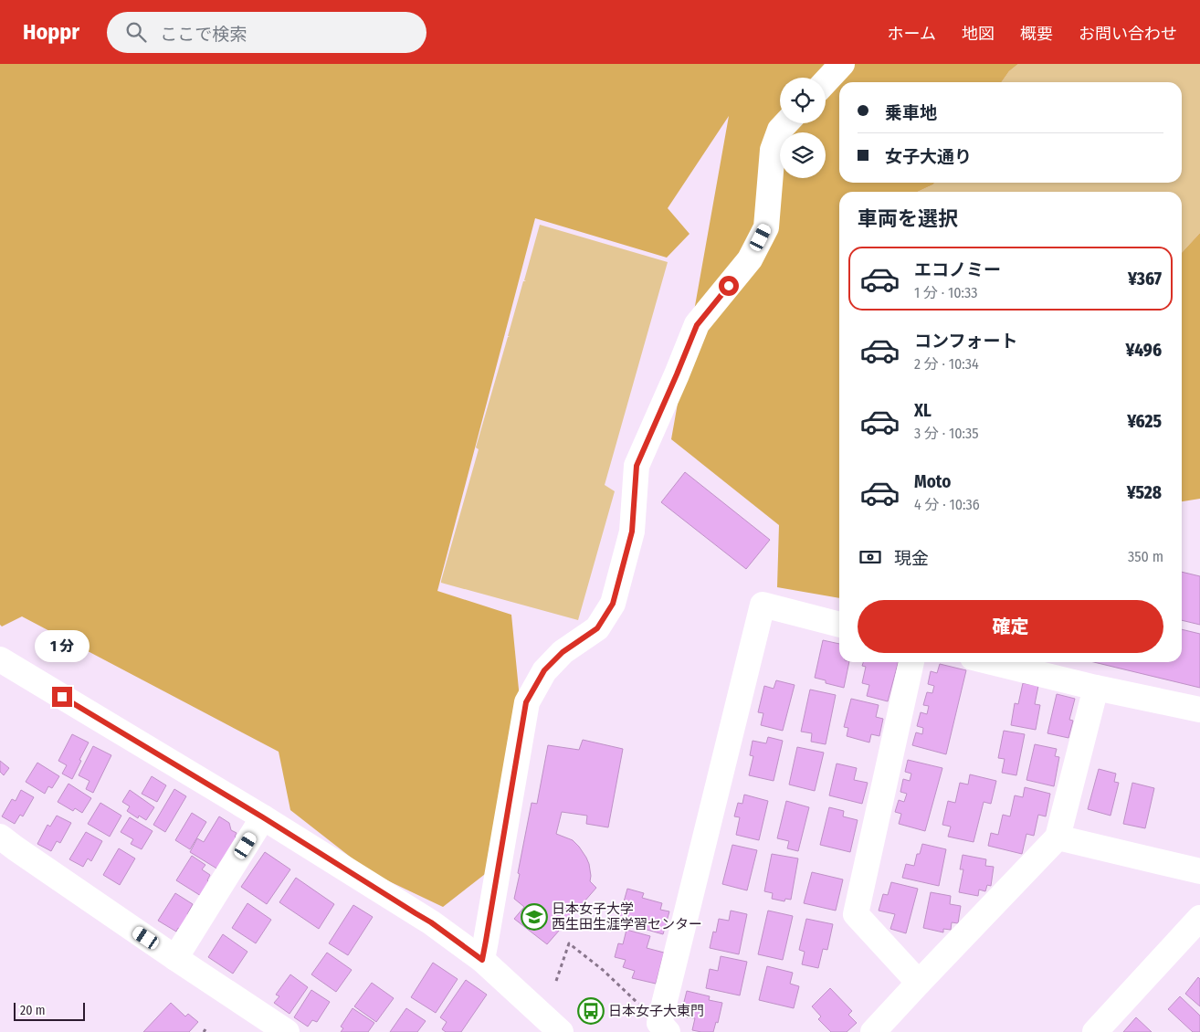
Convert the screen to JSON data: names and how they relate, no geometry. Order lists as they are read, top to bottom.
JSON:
{
  "places": {
    "school or university": ["日本女子大学 西生田生涯学習センター"],
    "bus stop": ["日本女子大東門"]
  },
  "scale_bar": "20 m",
  "page": {
    "header": "Hoppr",
    "search": "ここで検索",
    "nav": [
      "ホーム",
      "地図",
      "概要",
      "お問い合わせ"
    ],
    "banner": ["乗車地", "女子大通り"],
    "heading": "車両を選択",
    "list": [
      {
        "name": "エコノミー",
        "note": "1 分 · 10:33",
        "value": "¥367"
      },
      {
        "name": "コンフォート",
        "note": "2 分 · 10:34",
        "value": "¥496"
      },
      {
        "name": "XL",
        "note": "3 分 · 10:35",
        "value": "¥625"
      },
      {
        "name": "Moto",
        "note": "4 分 · 10:36",
        "value": "¥528"
      }
    ],
    "pay": ["現金", "350 m"],
    "buttons": "確定",
    "bubble": "1 分",
    "scale": "20 m"
  }
}
